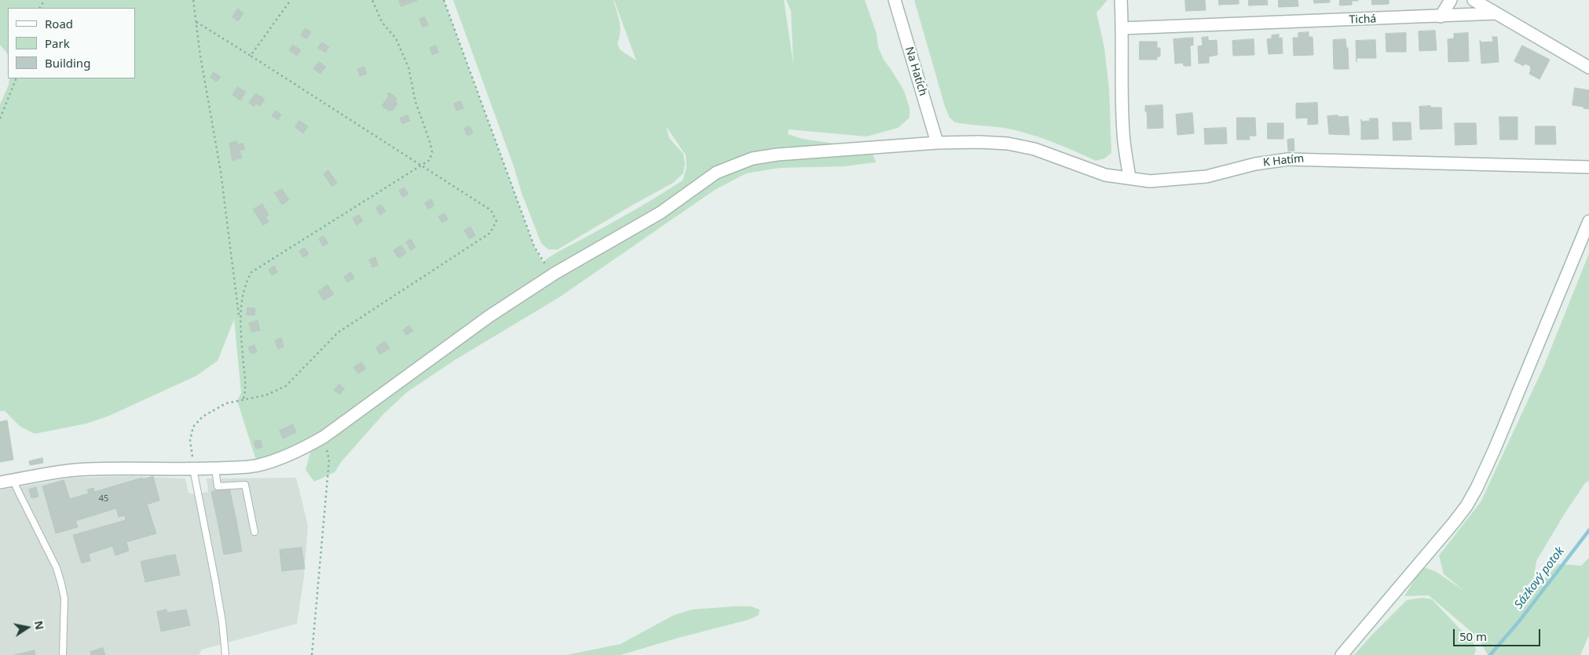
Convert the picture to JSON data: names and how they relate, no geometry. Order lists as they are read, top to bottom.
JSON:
{
  "streets": {
    "street": ["Tichá", "Na Hatích", "K Hatím"]
  },
  "crossings": [
    ["Na Hatích", "K Hatím"]
  ],
  "water": ["Sázkový potok"],
  "house_numbers": ["45"],
  "legend": ["Road", "Park", "Building"],
  "scale_bar": "50 m",
  "north": "right"
}
